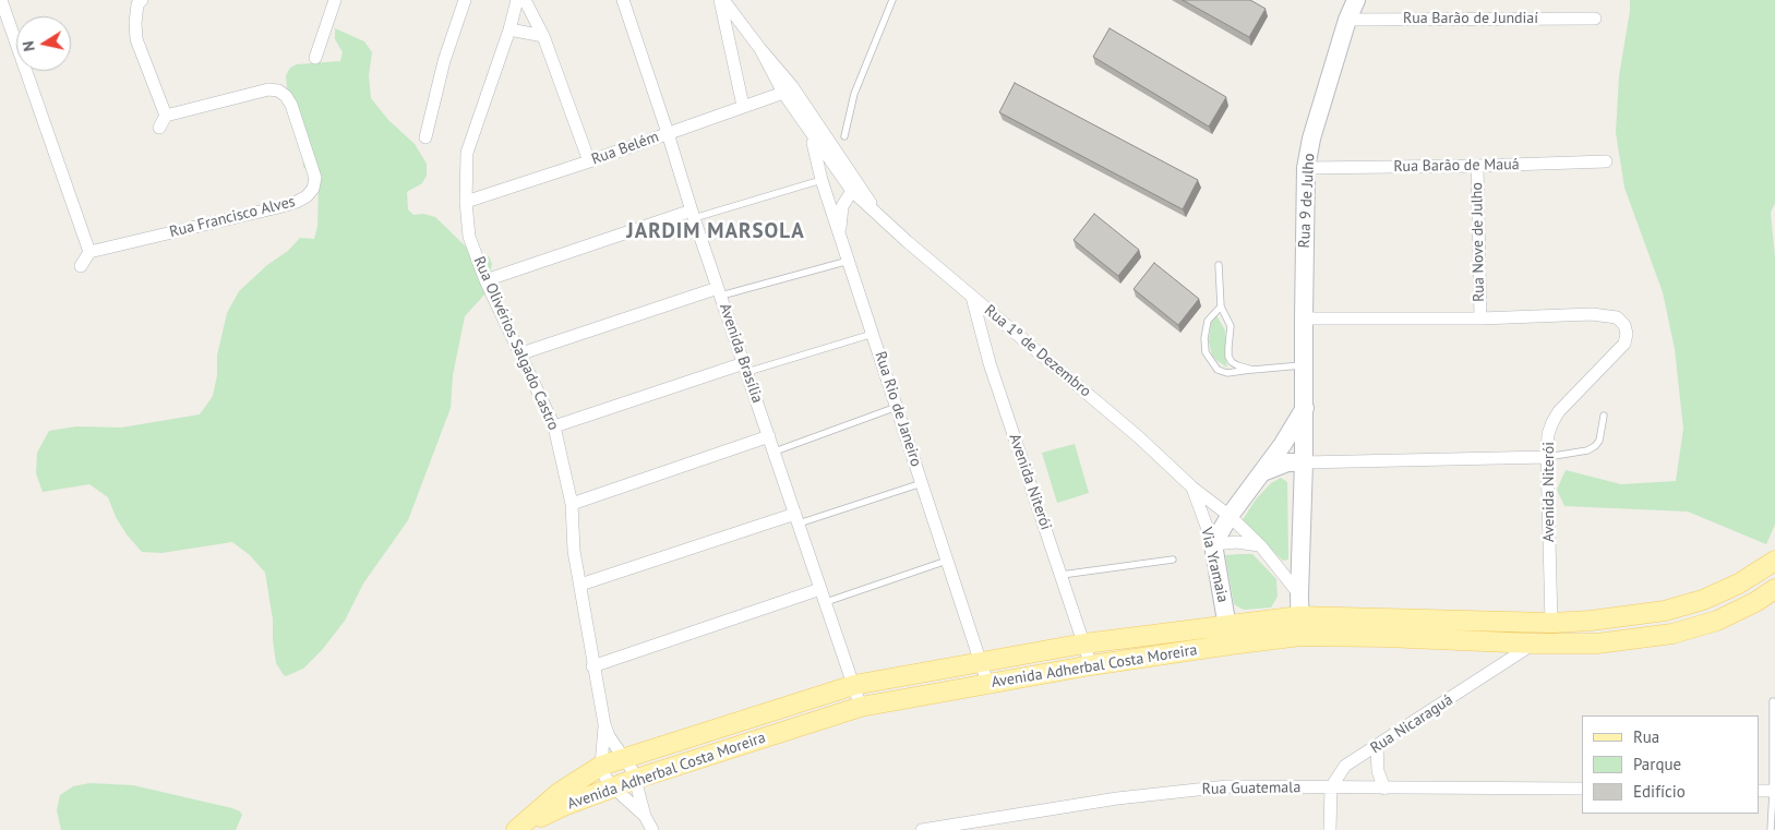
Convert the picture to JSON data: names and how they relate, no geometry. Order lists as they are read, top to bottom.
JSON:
{
  "streets": {
    "main road": ["Rua 9 de Julho", "Via Yramaia", "Avenida Adherbal Costa Moreira"],
    "street": [
      "Rua Barão de Jundiaí",
      "Rua Belém",
      "Rua Barão de Mauá",
      "Rua Francisco Alves",
      "Rua Nove de Julho",
      "Rua Olivérios Salgado Castro",
      "Rua 1º de Dezembro",
      "Avenida Brasília",
      "Rua Rio de Janeiro",
      "Avenida Niterói",
      "Rua Nicaraguá",
      "Rua Guatemala"
    ]
  },
  "crossings": [
    ["Rua Barão de Jundiaí", "Rua 9 de Julho"],
    ["Rua Belém", "Rua Olivérios Salgado Castro"],
    ["Rua Belém", "Rua 1º de Dezembro"],
    ["Rua Belém", "Avenida Brasília"],
    ["Rua Barão de Mauá", "Rua 9 de Julho"],
    ["Rua Barão de Mauá", "Rua Nove de Julho"],
    ["Rua 9 de Julho", "Rua 1º de Dezembro"],
    ["Rua 9 de Julho", "Avenida Adherbal Costa Moreira"],
    ["Rua Nove de Julho", "Avenida Niterói"],
    ["Rua 1º de Dezembro", "Rua Rio de Janeiro"],
    ["Rua 1º de Dezembro", "Avenida Niterói"],
    ["Rua 1º de Dezembro", "Via Yramaia"],
    ["Avenida Brasília", "Avenida Adherbal Costa Moreira"],
    ["Rua Rio de Janeiro", "Avenida Adherbal Costa Moreira"],
    ["Avenida Niterói", "Avenida Adherbal Costa Moreira"],
    ["Via Yramaia", "Avenida Adherbal Costa Moreira"],
    ["Avenida Adherbal Costa Moreira", "Rua Nicaraguá"],
    ["Rua Nicaraguá", "Rua Guatemala"]
  ],
  "districts": ["JARDIM MARSOLA"],
  "legend": ["Rua", "Parque", "Edifício"],
  "north": "left"
}
